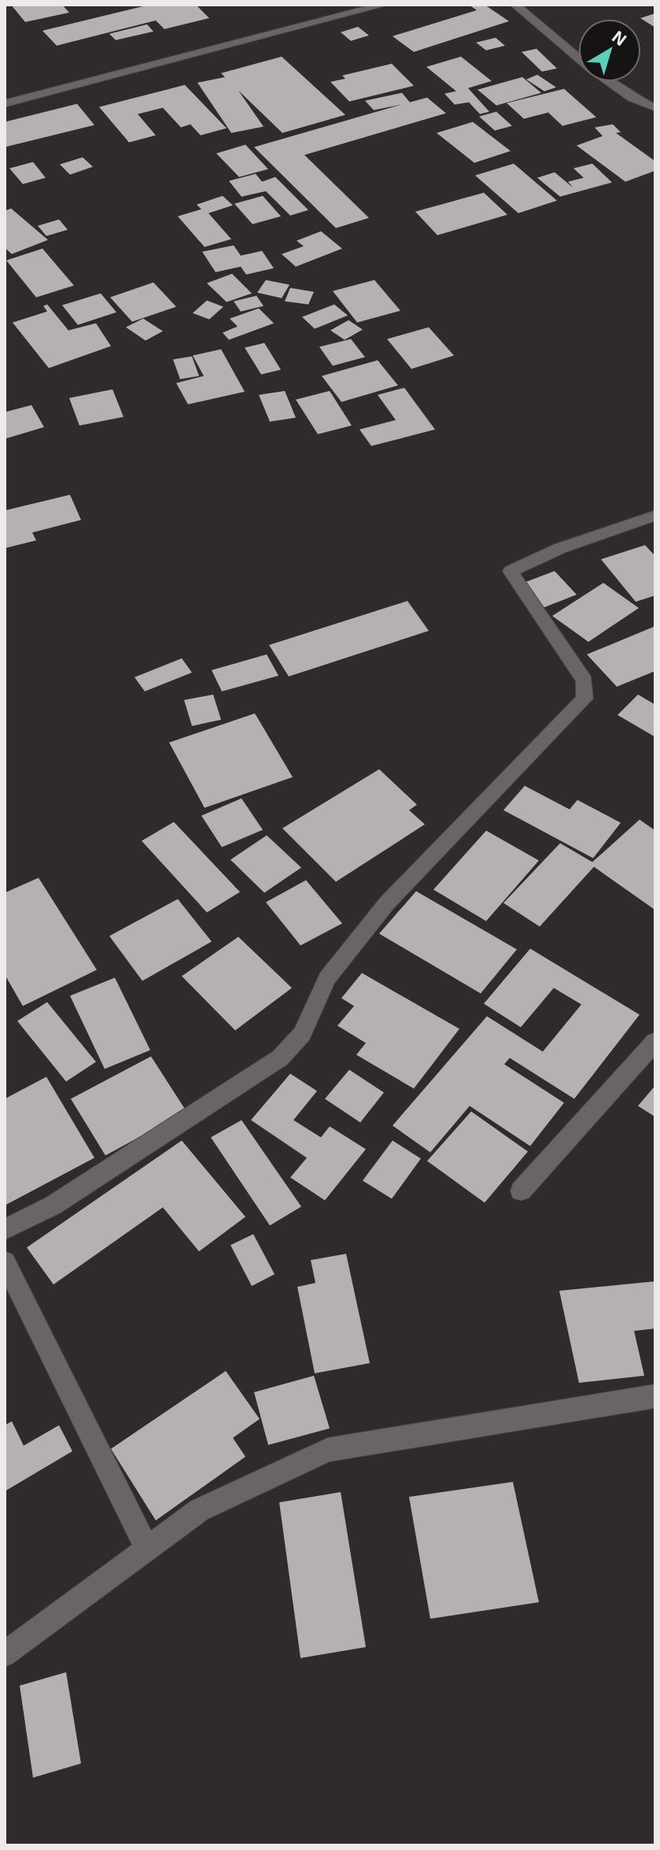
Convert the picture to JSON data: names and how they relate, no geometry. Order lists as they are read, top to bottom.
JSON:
{
  "north": "top right"
}
